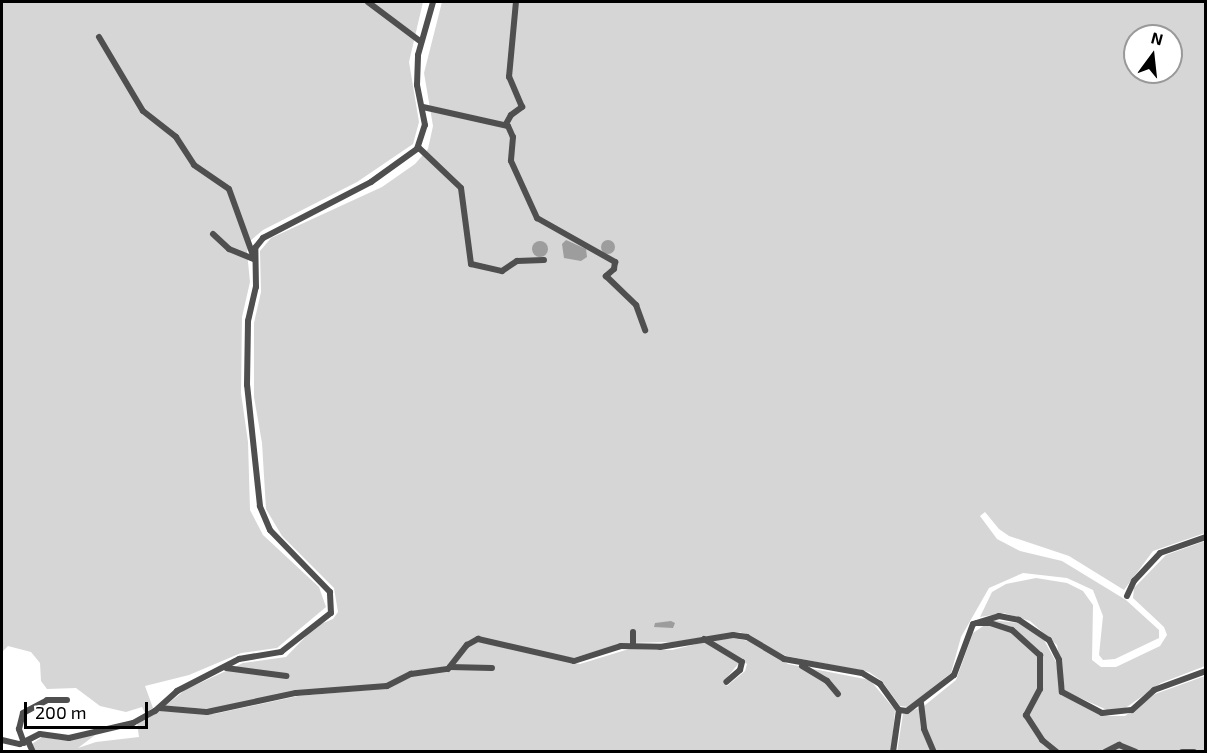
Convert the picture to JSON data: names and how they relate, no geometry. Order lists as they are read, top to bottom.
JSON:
{
  "scale_bar": "200 m",
  "north": "top"
}
